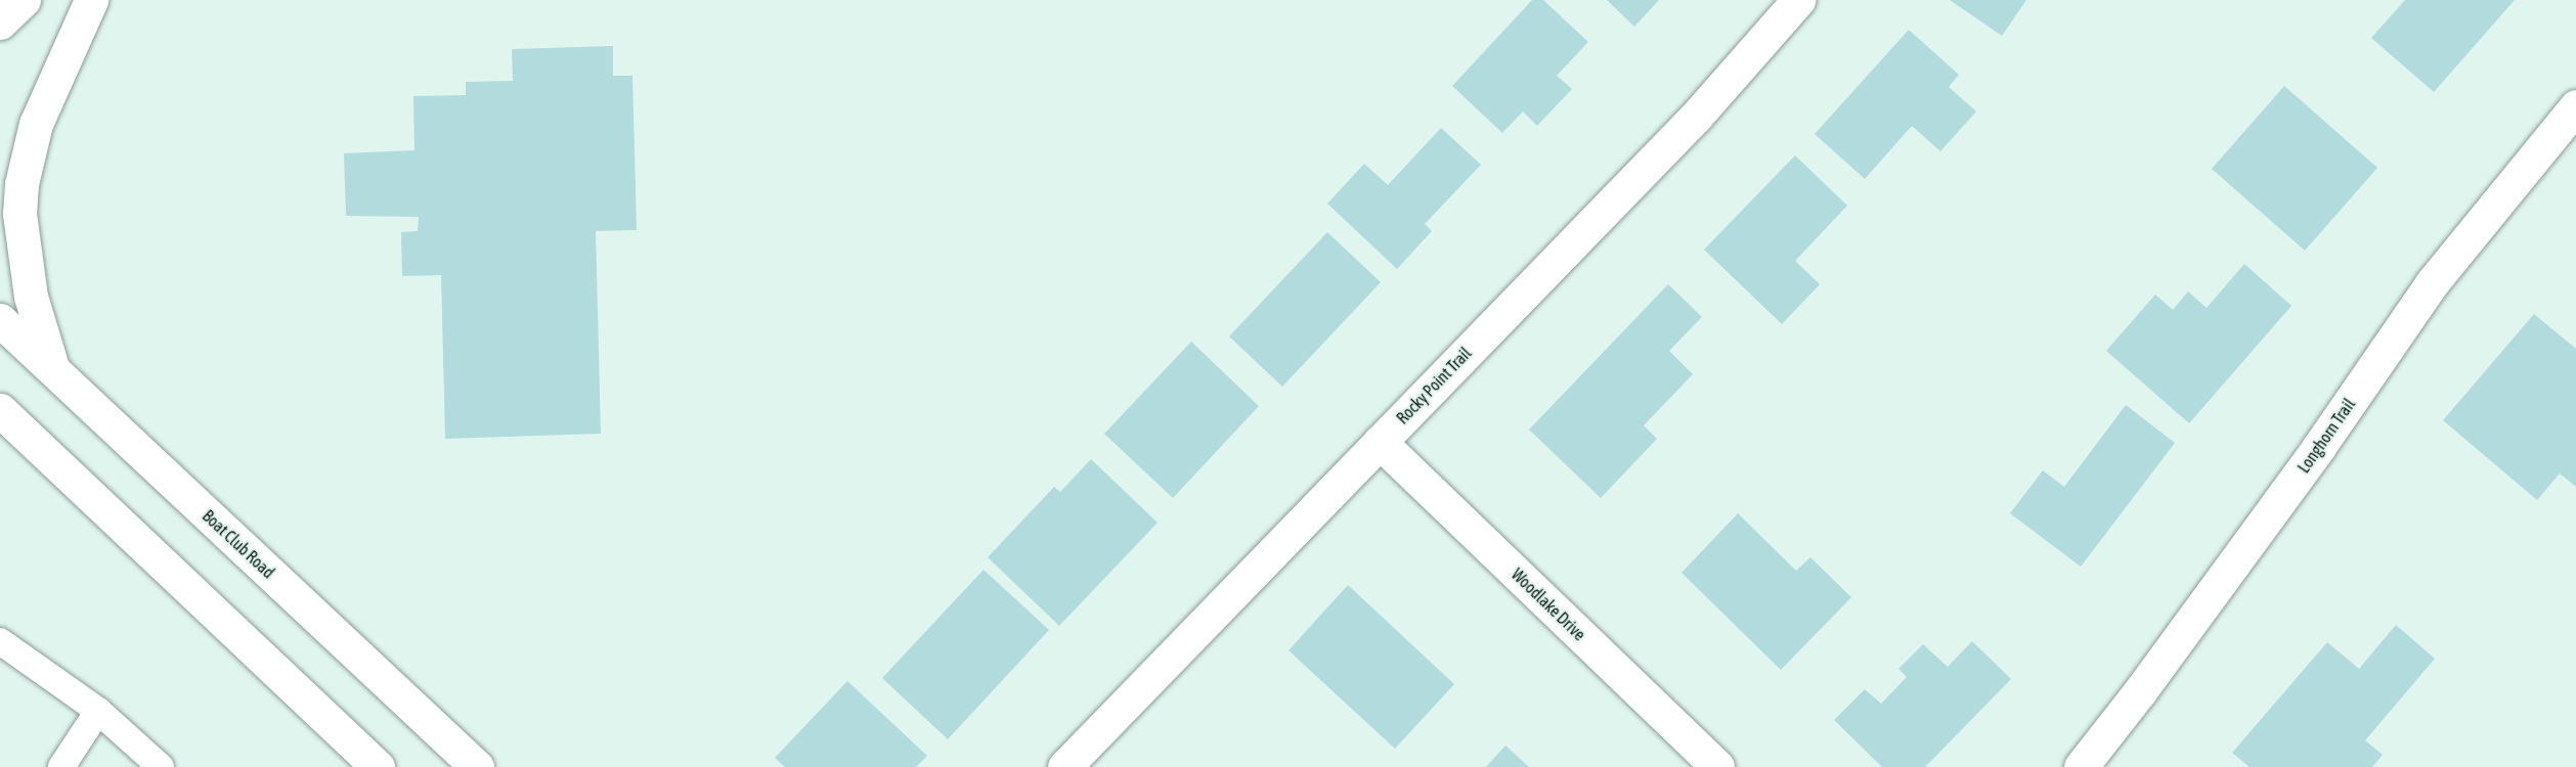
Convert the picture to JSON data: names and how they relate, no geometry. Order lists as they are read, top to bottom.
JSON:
{
  "streets": {
    "street": [
      "Rocky Point Trail",
      "Longhorn Trail",
      "Boat Club Road",
      "Woodlake Drive"
    ]
  },
  "crossings": [
    ["Rocky Point Trail", "Woodlake Drive"]
  ]
}
